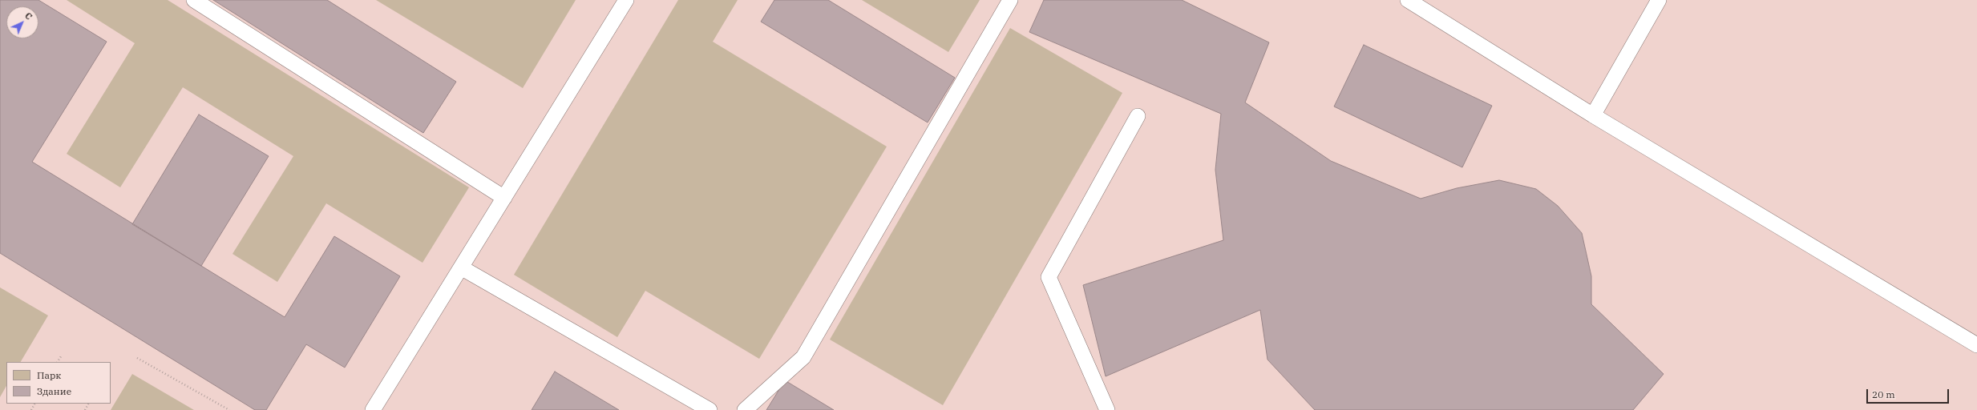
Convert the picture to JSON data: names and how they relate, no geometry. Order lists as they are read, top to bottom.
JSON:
{
  "legend": ["Парк", "Здание"],
  "scale_bar": "20 m",
  "north": "top right"
}
